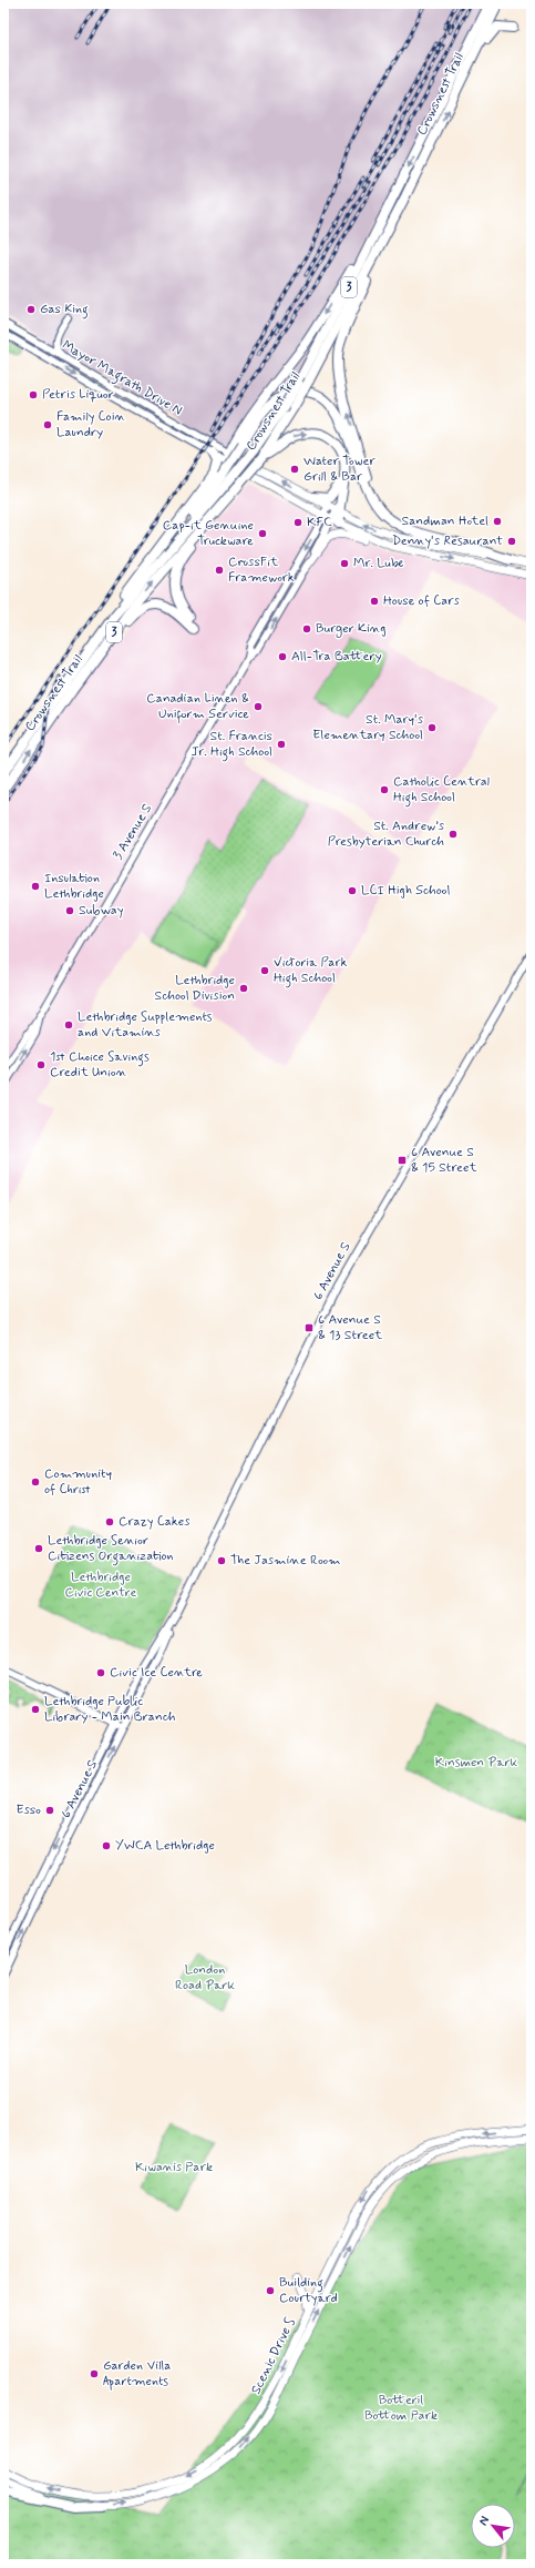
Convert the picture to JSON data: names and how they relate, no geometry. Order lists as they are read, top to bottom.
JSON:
{
  "streets": {
    "highway": ["Crowsnest Trail", "3"],
    "main road": [
      "Mayor Magrath Drive N",
      "3 Avenue S",
      "6 Avenue S",
      "Scenic Drive S"
    ]
  },
  "parks": [
    "Lethbridge Civic Centre",
    "Kinsmen Park",
    "London Road Park",
    "Kiwanis Park",
    "Botteril Bottom Park"
  ],
  "places": {
    "other": [
      "Gas King",
      "Petris Liquor",
      "Family Coin Laundry",
      "Water Tower Grill & Bar",
      "Sandman Hotel",
      "KFC",
      "Cap-it Genuine Truckware",
      "Denny's Resaurant",
      "Mr. Lube",
      "CrossFit Framework",
      "House of Cars",
      "Burger King",
      "All-Tra Battery",
      "Canadian Linen & Uniform Service",
      "St. Mary's Elementary School",
      "St. Francis Jr. High School",
      "Catholic Central High School",
      "St. Andrew’s Presbyterian Church",
      "Insulation Lethbridge",
      "LCI High School",
      "Subway",
      "Victoria Park High School",
      "Lethbridge School Division",
      "Lethbridge Supplements and Vitamins",
      "1st Choice Savings Credit Union",
      "Community of Christ",
      "Crazy Cakes",
      "Lethbridge Senior Citizens Organization",
      "The Jasmine Room",
      "Civic Ice Centre",
      "Lethbridge Public Library - Main Branch",
      "Esso",
      "YWCA Lethbridge",
      "Building Courtyard",
      "Garden Villa Apartments"
    ],
    "transit": ["6 Avenue S & 15 Street", "6 Avenue S & 13 Street"]
  },
  "north": "top left"
}
